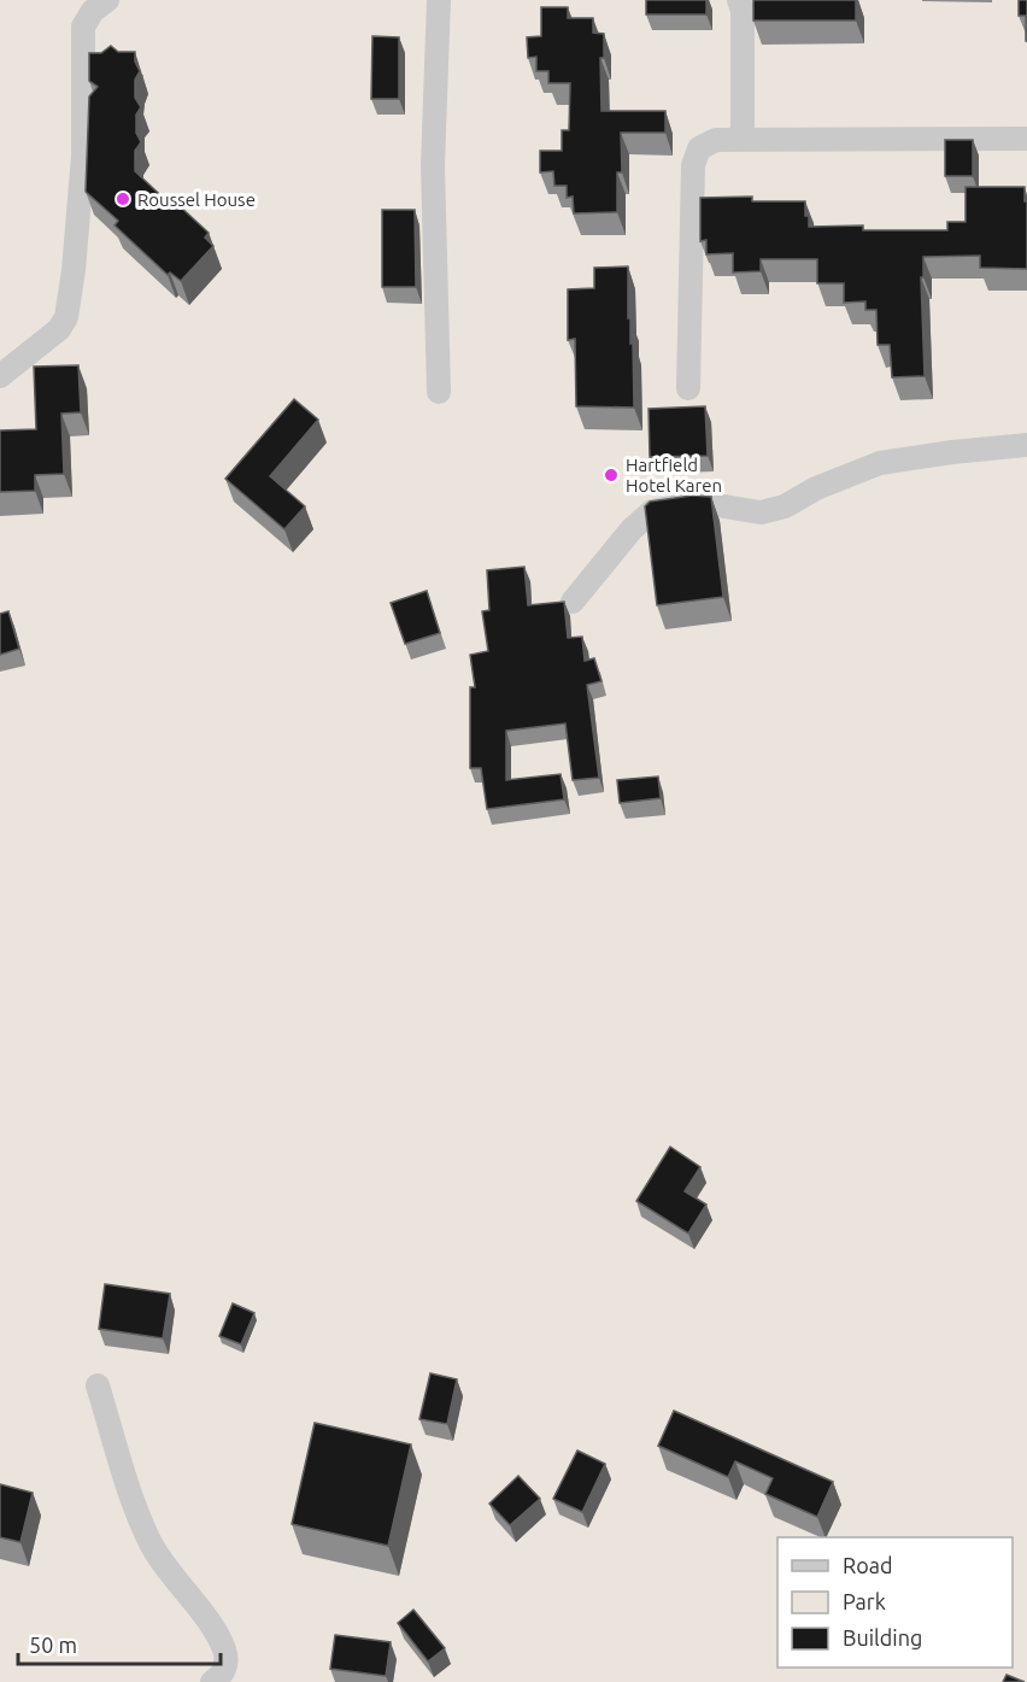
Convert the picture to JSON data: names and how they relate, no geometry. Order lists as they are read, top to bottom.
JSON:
{
  "places": ["Roussel House", "Hartfield Hotel Karen"],
  "legend": ["Road", "Park", "Building"],
  "scale_bar": "50 m"
}
